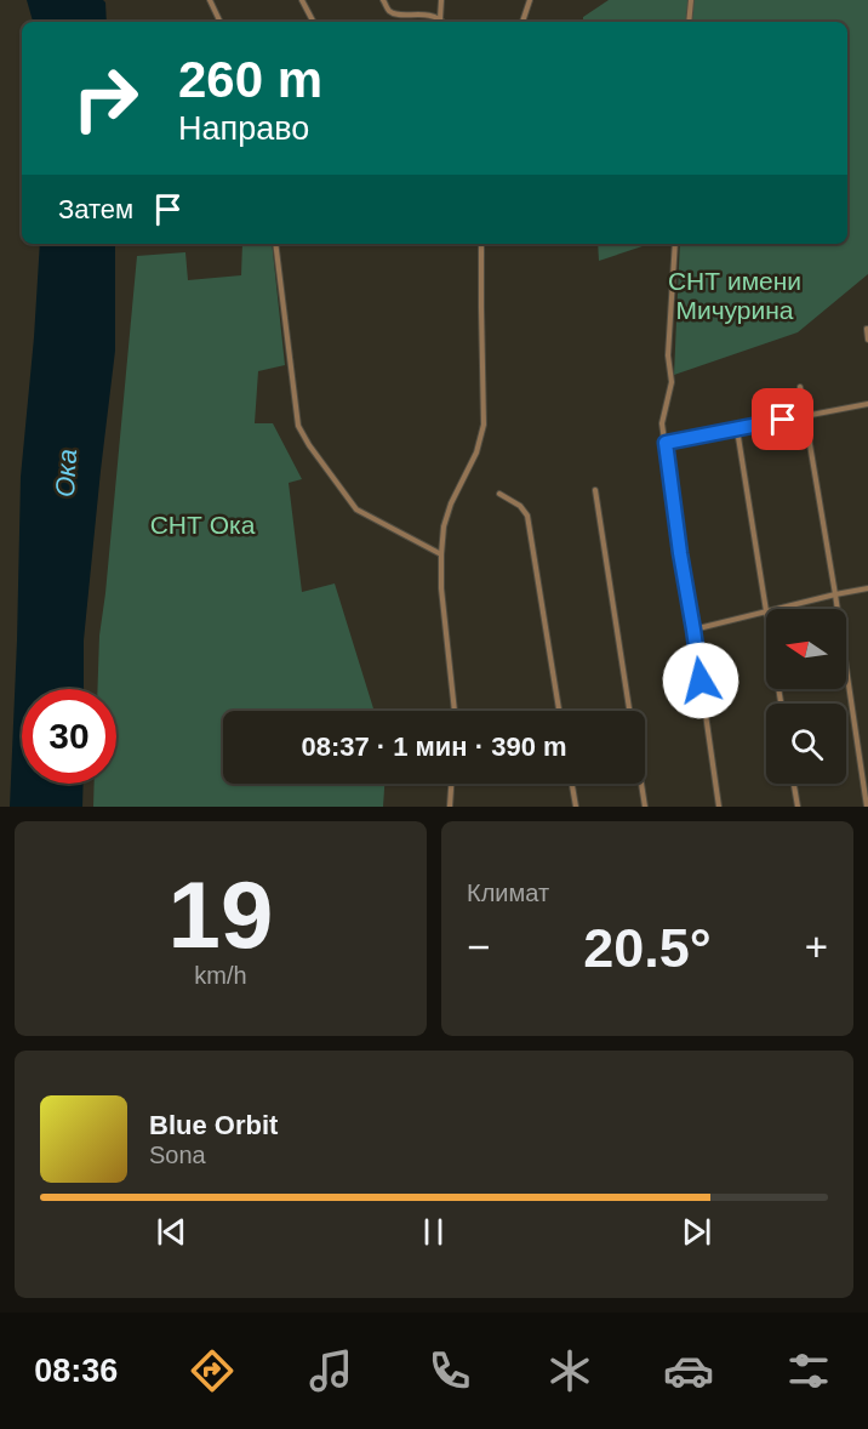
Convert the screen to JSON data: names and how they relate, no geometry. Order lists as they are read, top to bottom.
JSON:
{
  "water": ["Ока"],
  "parks": ["СНТ имени Мичурина", "СНТ Ока"],
  "north": "left",
  "page": {
    "turn": ["260 m", "Направо"],
    "then": "Затем",
    "limit": "30",
    "trip": "08:37 · 1 мин · 390 m",
    "tile": [
      ["19", "km/h"],
      "Климат"
    ],
    "heat": ["−", "20.5°", "+"],
    "song": ["Blue Orbit", "Sona"],
    "tabs": "08:36"
  }
}
